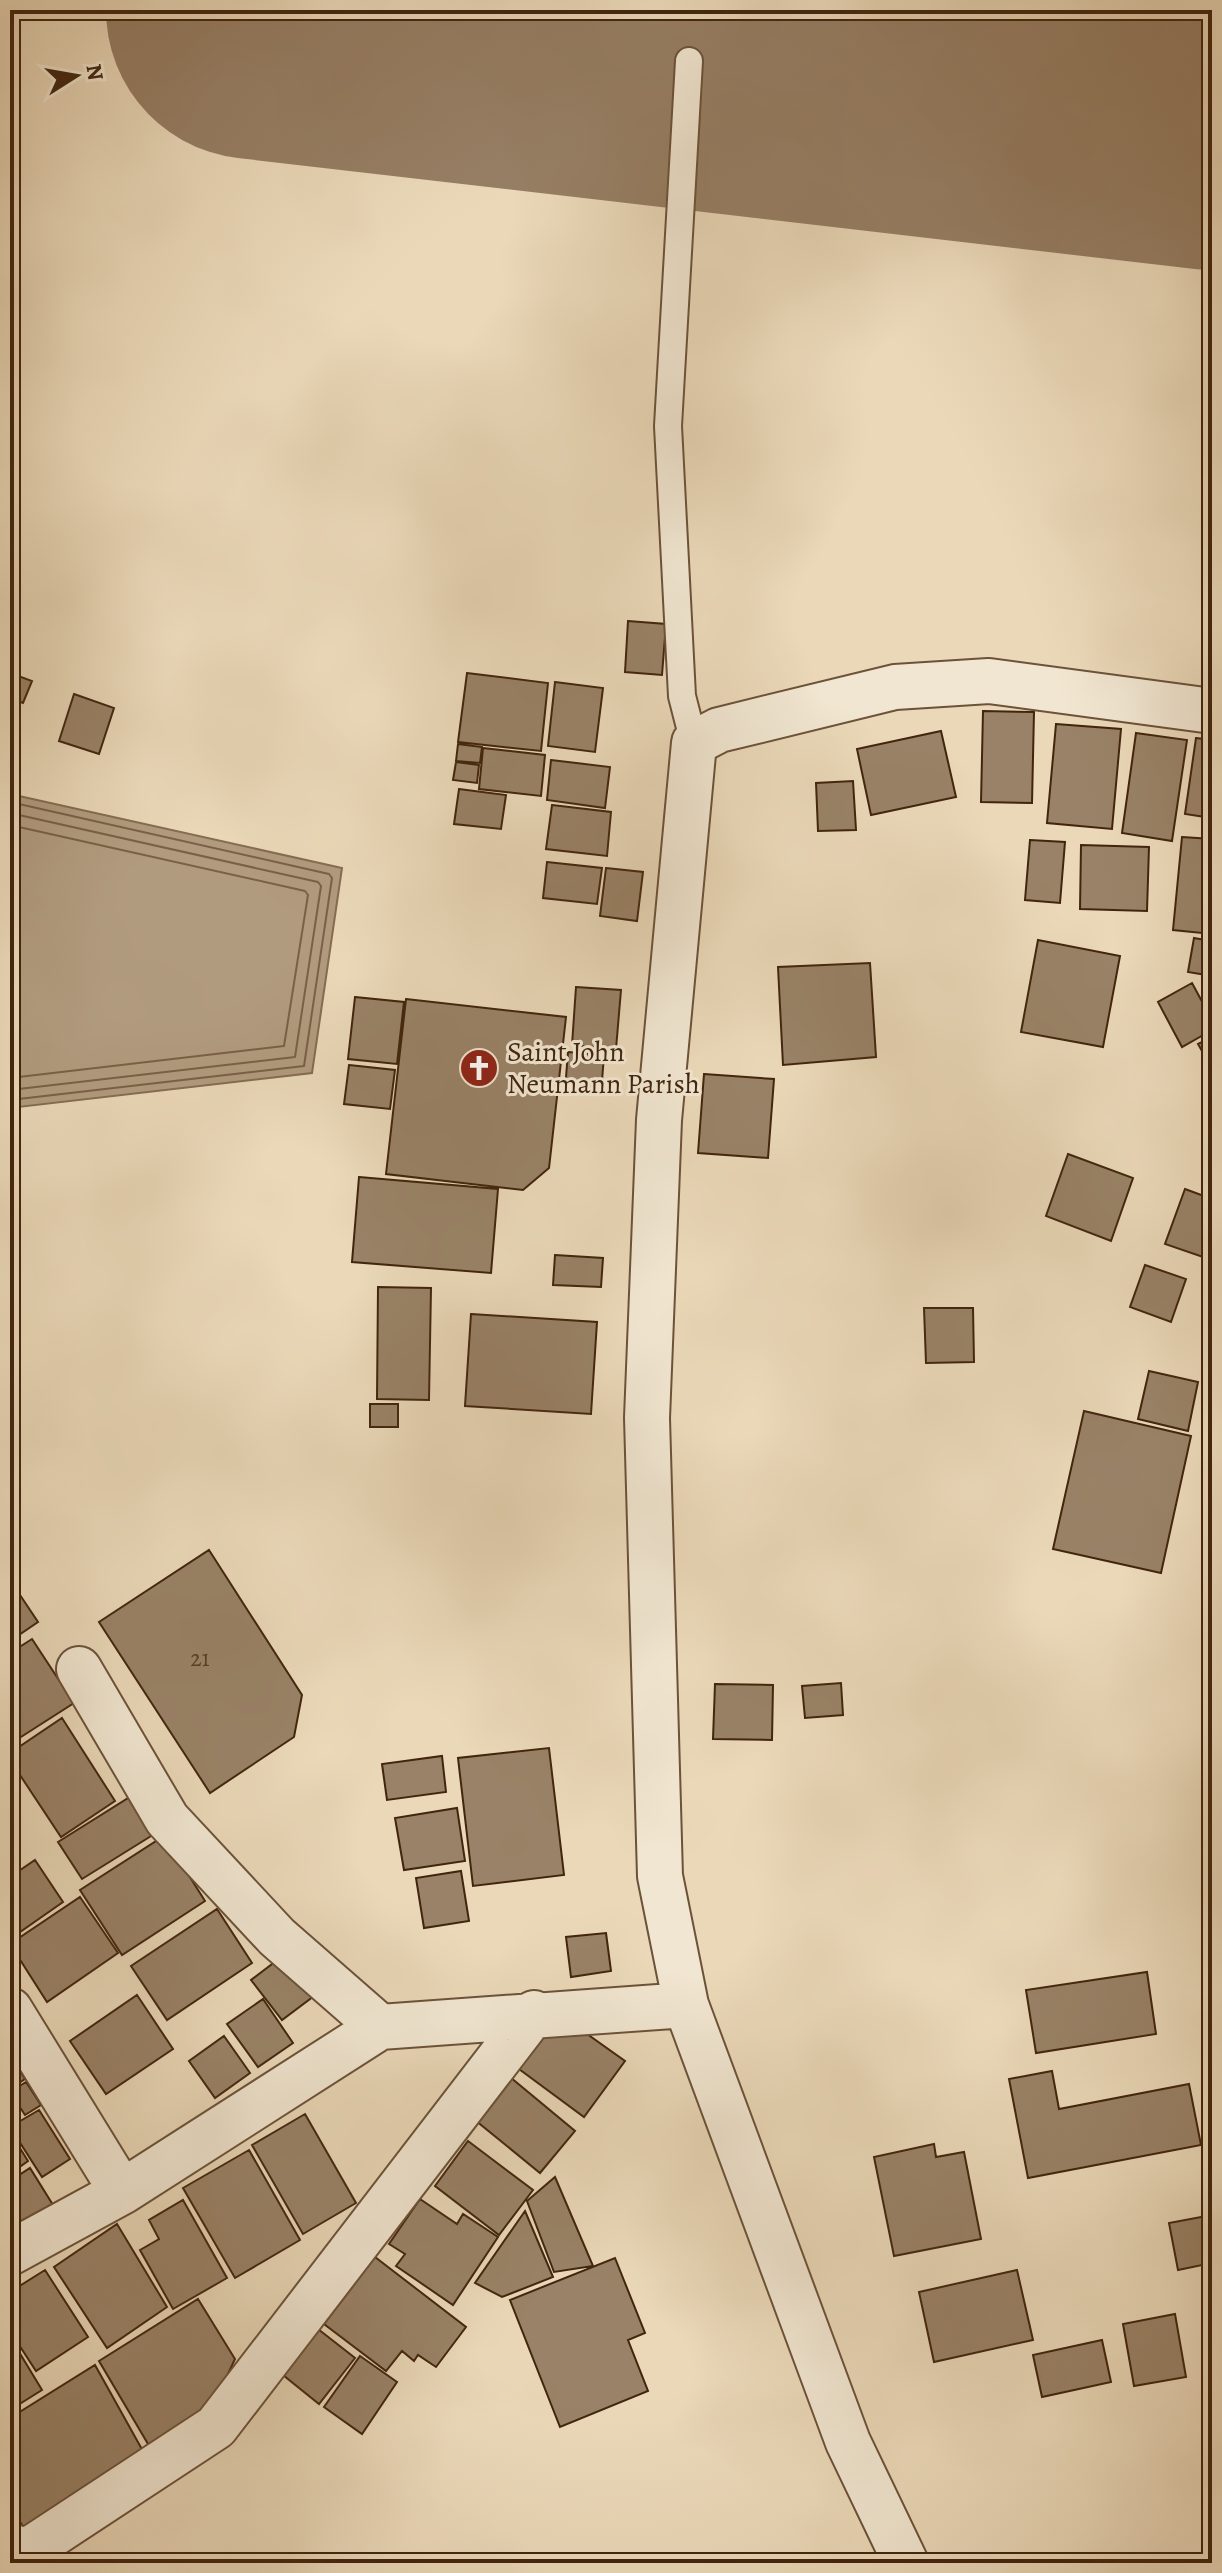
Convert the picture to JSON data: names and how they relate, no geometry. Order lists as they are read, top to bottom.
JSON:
{
  "places": {
    "church": ["Saint John Neumann Parish"]
  },
  "house_numbers": ["21"],
  "north": "right"
}
